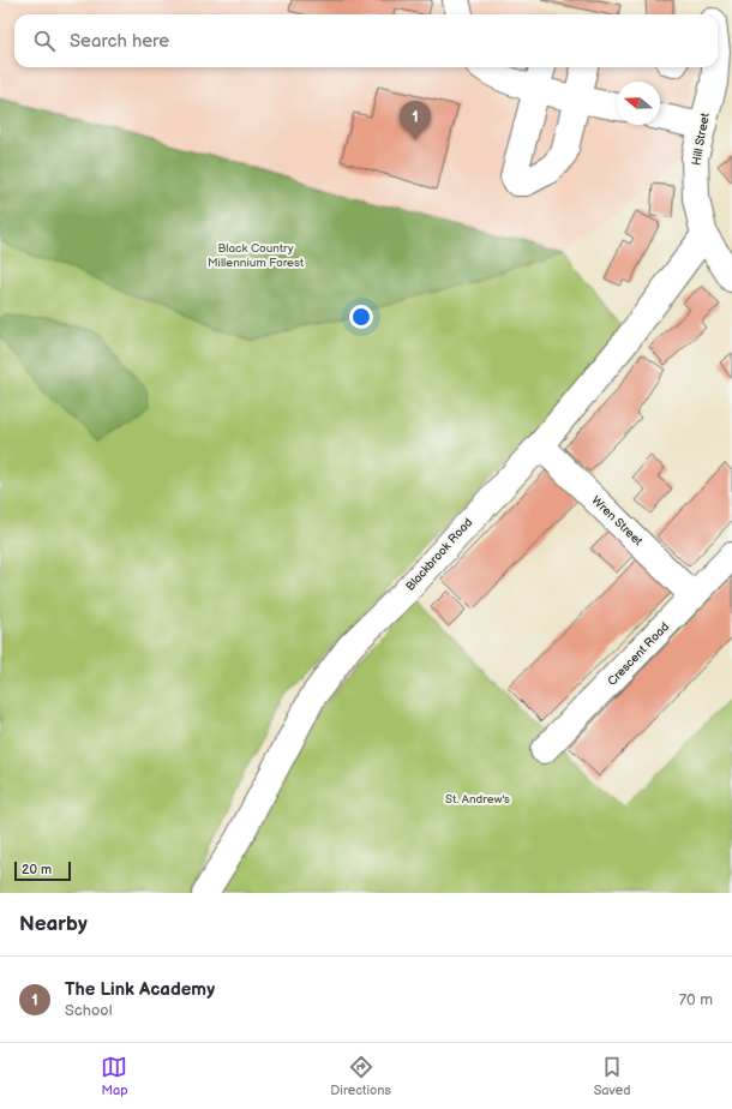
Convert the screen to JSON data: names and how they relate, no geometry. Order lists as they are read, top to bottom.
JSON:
{
  "streets": {
    "street": [
      "Hill Street",
      "Wren Street",
      "Blackbrook Road",
      "Crescent Road"
    ]
  },
  "crossings": [
    ["Hill Street", "Blackbrook Road"],
    ["Wren Street", "Blackbrook Road"],
    ["Wren Street", "Crescent Road"]
  ],
  "parks": ["Black Country Millennium Forest", "St. Andrew's"],
  "scale_bar": "20 m",
  "north": "left",
  "page": {
    "search": "Search here",
    "pins": "1",
    "scale": "20 m",
    "heading": "Nearby",
    "list": [
      {
        "mark": "1",
        "name": "The Link Academy",
        "note": "School",
        "value": "70 m"
      }
    ],
    "nav": ["Map", "Directions", "Saved"]
  }
}
